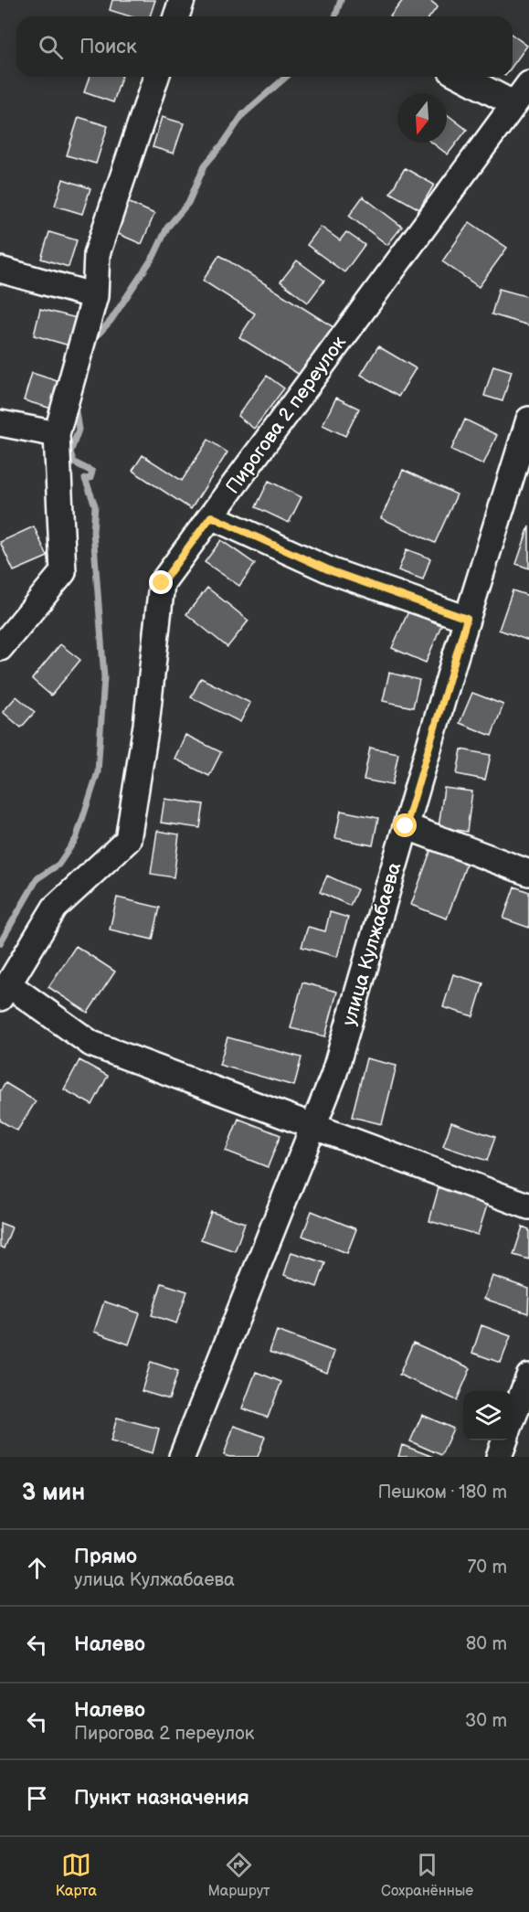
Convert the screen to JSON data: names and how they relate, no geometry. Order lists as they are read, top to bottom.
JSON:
{
  "streets": {
    "street": ["Пирогова 2 переулок", "улица Кулжабаева"]
  },
  "north": "bottom",
  "page": {
    "search": "Поиск",
    "heading": ["3 мин", "Пешком · 180 m"],
    "list": [
      ["Прямо", "улица Кулжабаева", "70 m"],
      ["Налево", "80 m"],
      ["Налево", "Пирогова 2 переулок", "30 m"],
      "Пункт назначения"
    ],
    "nav": ["Карта", "Маршрут", "Сохранённые"]
  }
}
